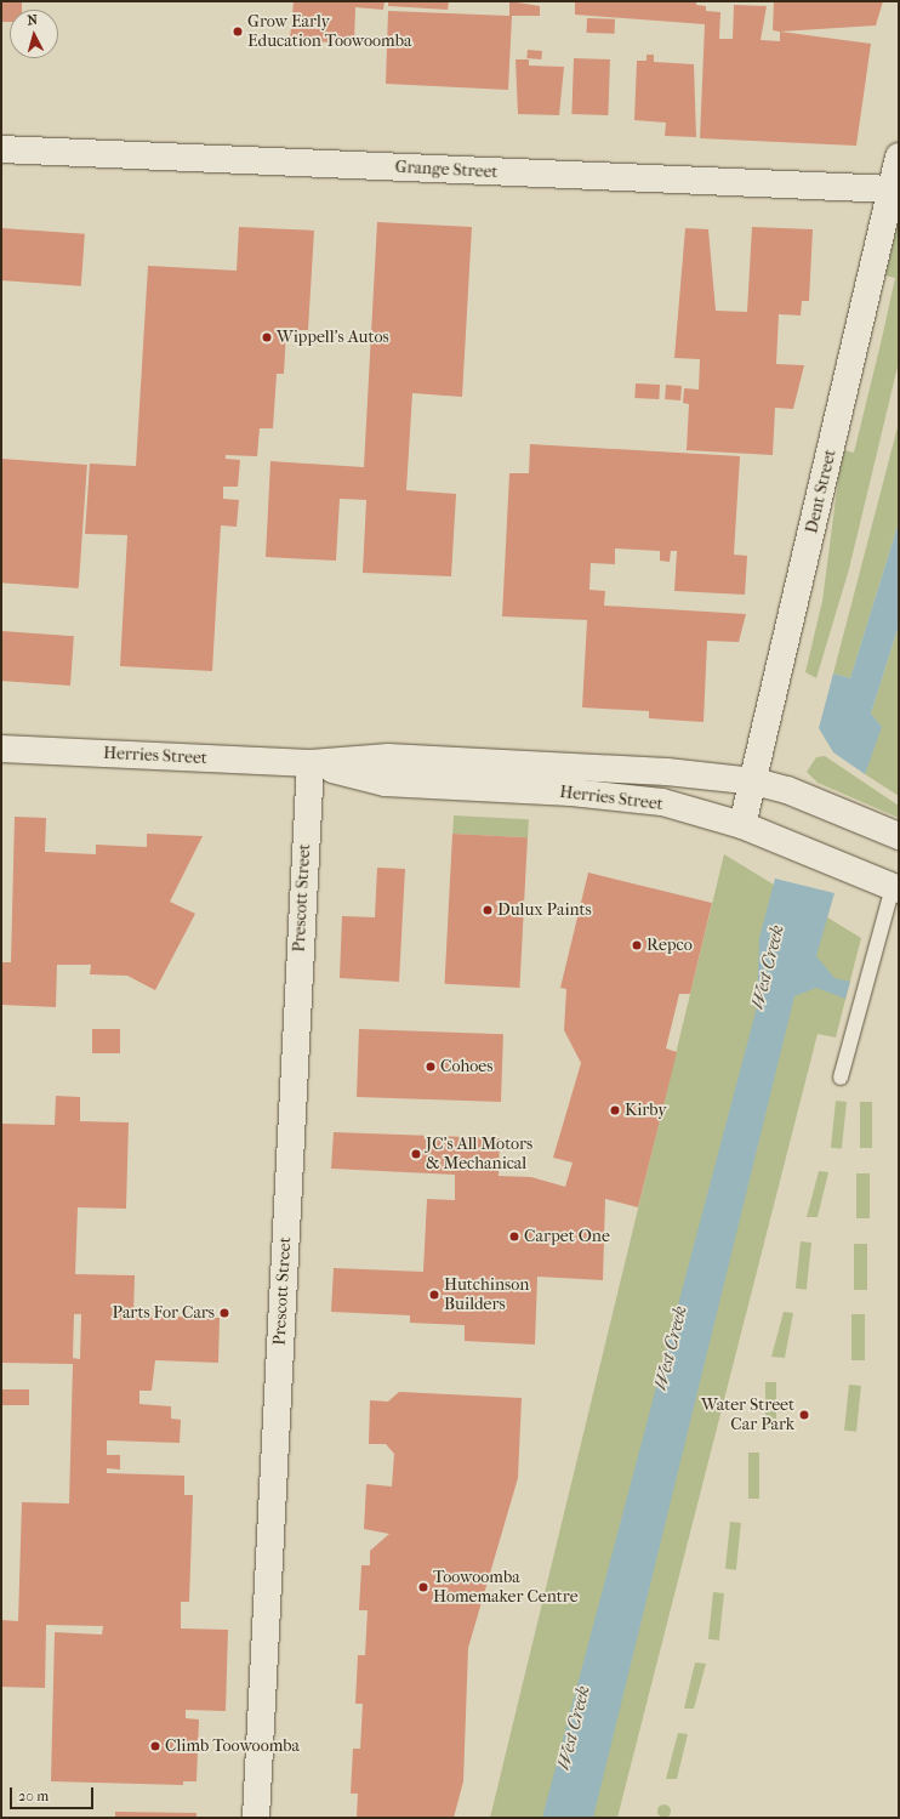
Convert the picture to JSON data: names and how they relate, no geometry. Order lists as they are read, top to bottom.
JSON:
{
  "streets": {
    "street": [
      "Grange Street",
      "Dent Street",
      "Herries Street",
      "Prescott Street"
    ]
  },
  "crossings": [
    ["Grange Street", "Dent Street"],
    ["Dent Street", "Herries Street"],
    ["Herries Street", "Prescott Street"]
  ],
  "water": ["West Creek"],
  "places": [
    "Grow Early Education Toowoomba",
    "Wippell's Autos",
    "Dulux Paints",
    "Repco",
    "Cohoes",
    "Kirby",
    "JC's All Motors & Mechanical",
    "Carpet One",
    "Hutchinson Builders",
    "Parts For Cars",
    "Water Street Car Park",
    "Toowoomba Homemaker Centre",
    "Climb Toowoomba"
  ],
  "scale_bar": "20 m",
  "north": "top"
}
